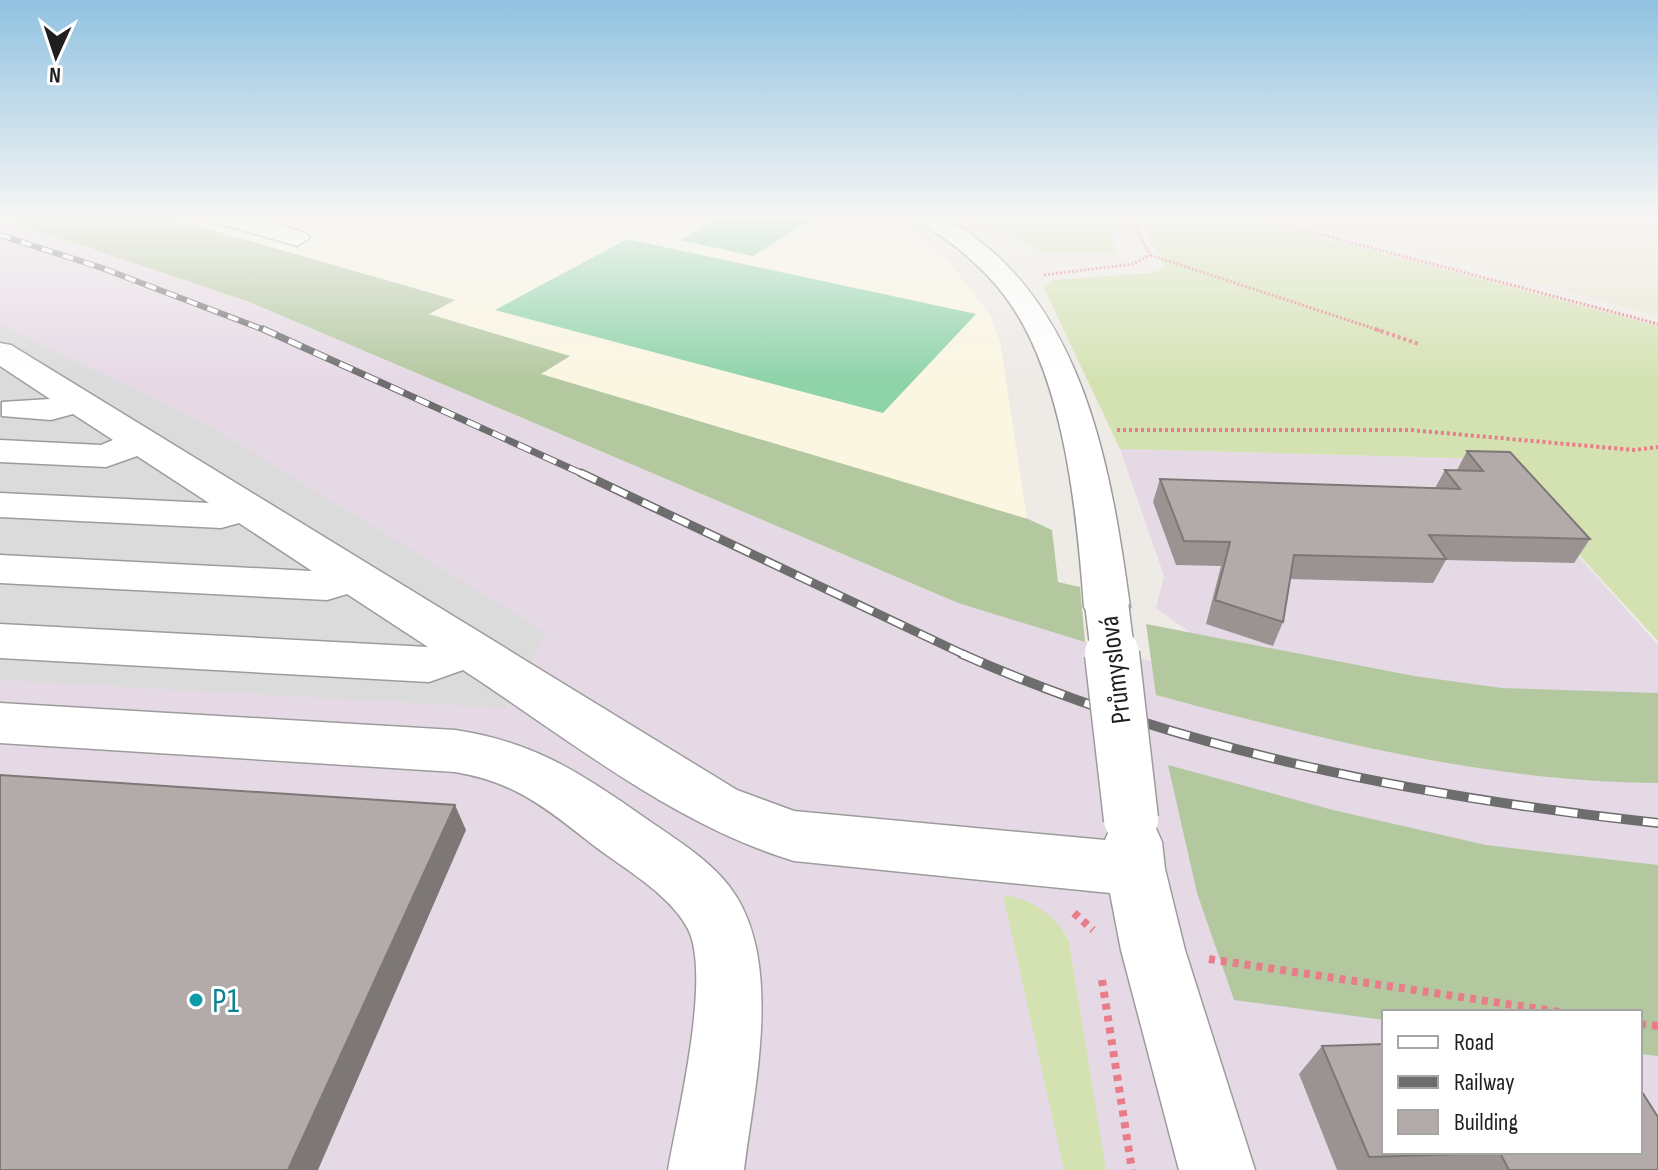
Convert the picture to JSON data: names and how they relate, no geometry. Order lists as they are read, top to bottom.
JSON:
{
  "streets": {
    "street": ["Průmyslová"]
  },
  "places": ["P1"],
  "legend": ["Road", "Railway", "Building"],
  "north": "bottom"
}
